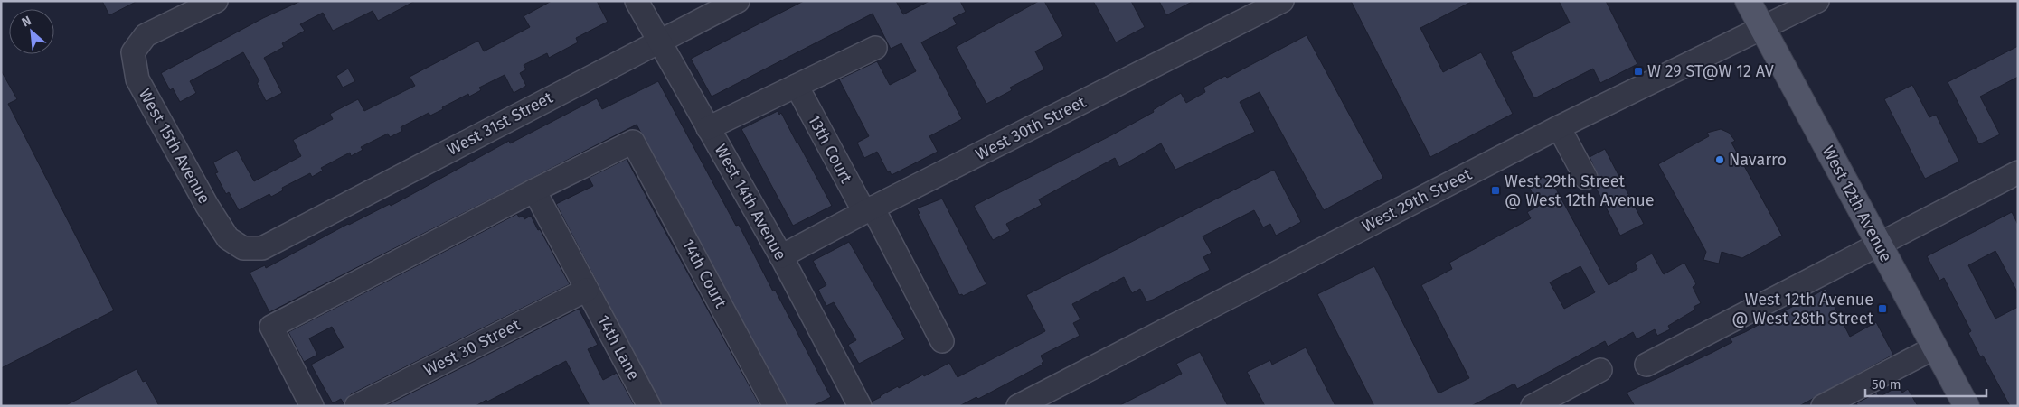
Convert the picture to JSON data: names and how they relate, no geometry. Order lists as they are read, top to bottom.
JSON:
{
  "streets": {
    "main road": ["West 12th Avenue"],
    "street": [
      "West 31st Street",
      "West 30th Street",
      "West 15th Avenue",
      "13th Court",
      "West 29th Street",
      "West 14th Avenue",
      "14th Court",
      "West 30 Street",
      "14th Lane"
    ]
  },
  "crossings": [
    ["West 31st Street", "West 15th Avenue"],
    ["West 31st Street", "West 14th Avenue"],
    ["West 30th Street", "13th Court"],
    ["West 30th Street", "West 14th Avenue"],
    ["West 29th Street", "West 12th Avenue"],
    ["14th Court", "14th Lane"],
    ["West 30 Street", "14th Lane"]
  ],
  "places": {
    "transit": ["W 29 ST@W 12 AV", "West 29th Street @ West 12th Avenue", "West 12th Avenue @ West 28th Street"],
    "other": ["Navarro"]
  },
  "scale_bar": "50 m",
  "north": "top left"
}
